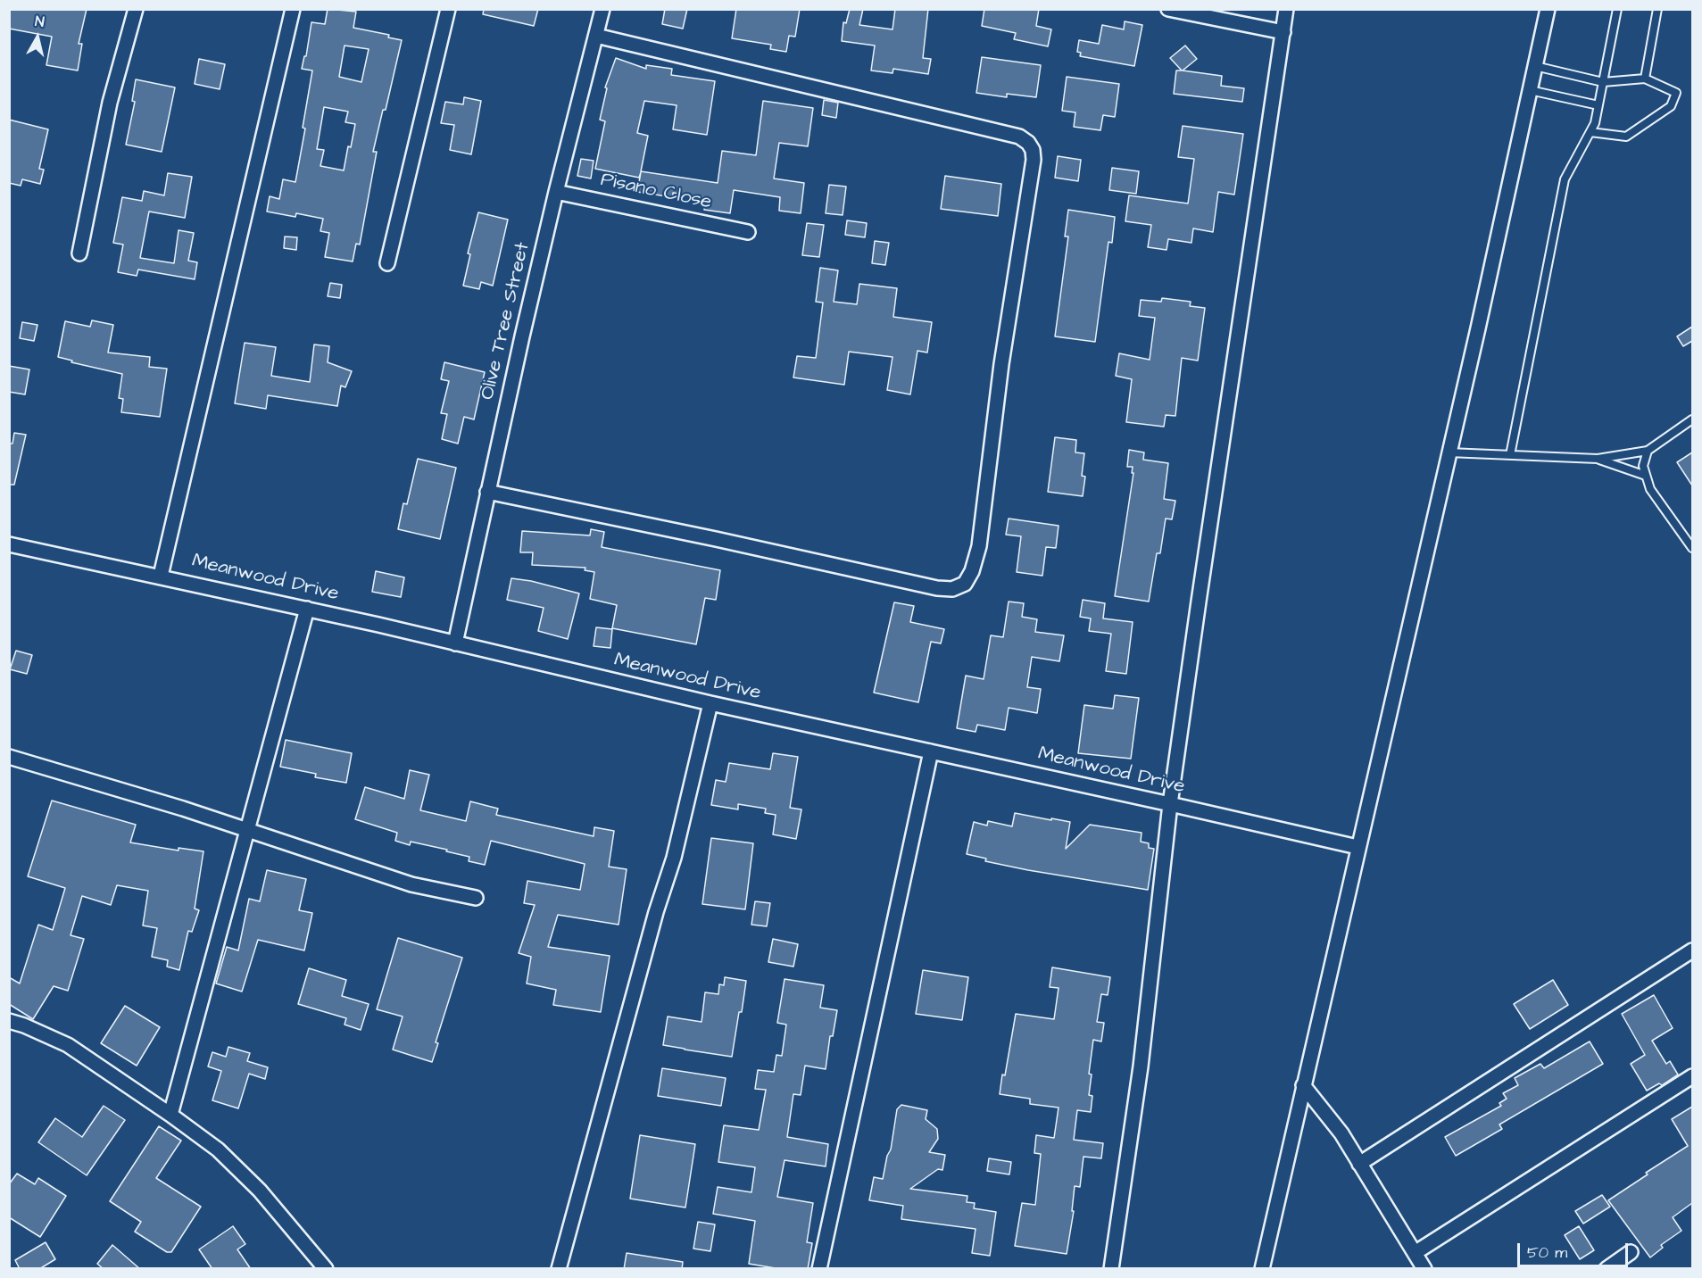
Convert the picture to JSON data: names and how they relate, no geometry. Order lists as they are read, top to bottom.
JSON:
{
  "streets": {
    "street": ["Pisano Close", "Olive Tree Street", "Meanwood Drive"]
  },
  "crossings": [
    ["Pisano Close", "Olive Tree Street"],
    ["Olive Tree Street", "Meanwood Drive"]
  ],
  "scale_bar": "50 m",
  "north": "top"
}
